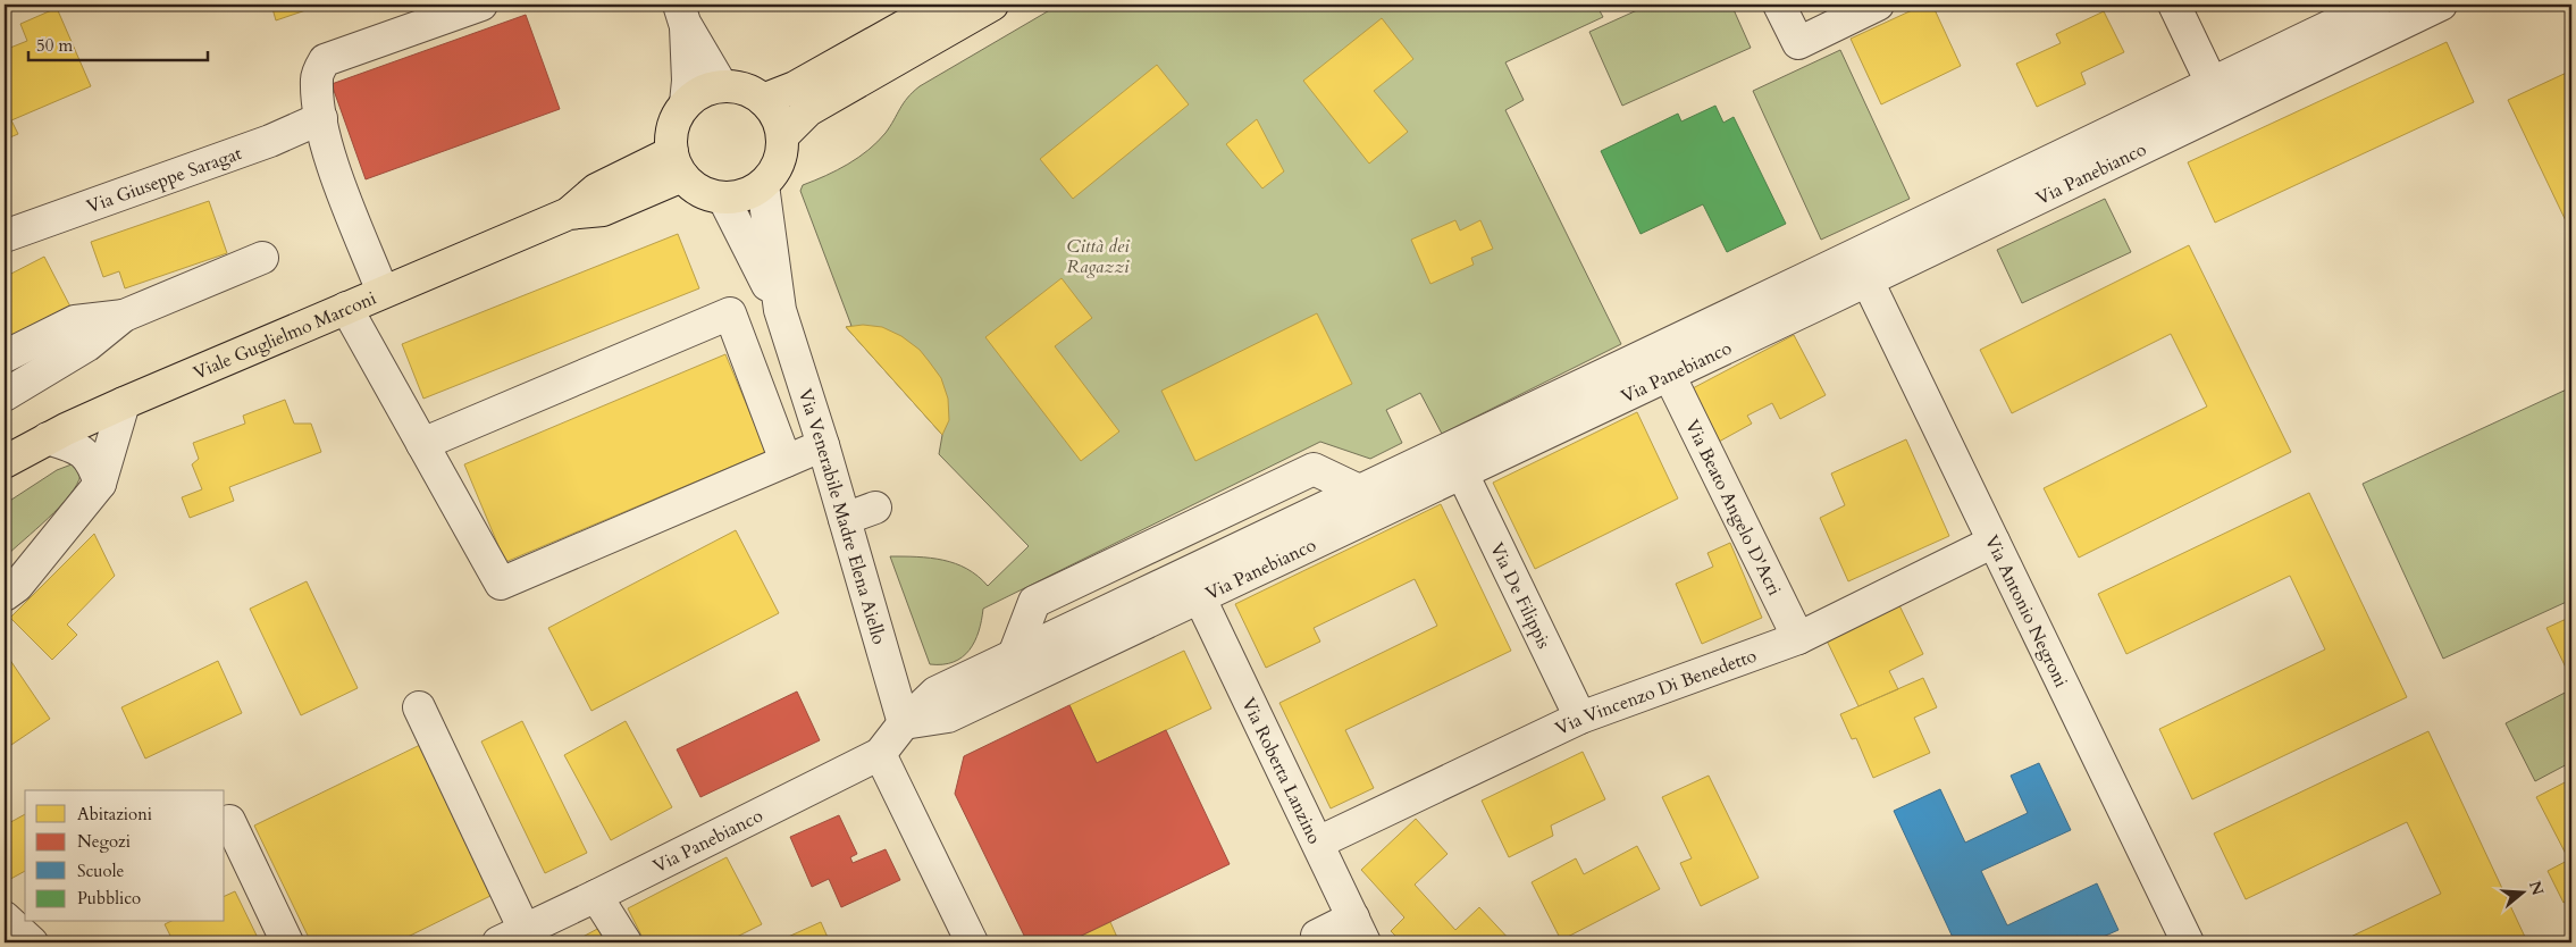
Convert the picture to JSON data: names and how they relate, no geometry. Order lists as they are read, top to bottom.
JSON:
{
  "streets": {
    "main road": ["Viale Guglielmo Marconi"],
    "street": [
      "Via Panebianco",
      "Via Giuseppe Saragat",
      "Via Beato Angelo D'Acri",
      "Via Venerabile Madre Elena Aiello",
      "Via De Filippis",
      "Via Antonio Negroni",
      "Via Vincenzo Di Benedetto",
      "Via Roberta Lanzino"
    ]
  },
  "crossings": [
    ["Via Panebianco", "Via Beato Angelo D'Acri"],
    ["Via Panebianco", "Via Venerabile Madre Elena Aiello"],
    ["Via Panebianco", "Via De Filippis"],
    ["Via Panebianco", "Via Antonio Negroni"],
    ["Via Panebianco", "Via Roberta Lanzino"],
    ["Viale Guglielmo Marconi", "Via Venerabile Madre Elena Aiello"],
    ["Via Beato Angelo D'Acri", "Via Vincenzo Di Benedetto"],
    ["Via De Filippis", "Via Vincenzo Di Benedetto"],
    ["Via Antonio Negroni", "Via Vincenzo Di Benedetto"],
    ["Via Vincenzo Di Benedetto", "Via Roberta Lanzino"]
  ],
  "parks": ["Città dei Ragazzi"],
  "legend": [
    "Abitazioni",
    "Negozi",
    "Scuole",
    "Pubblico"
  ],
  "scale_bar": "50 m",
  "north": "right"
}
